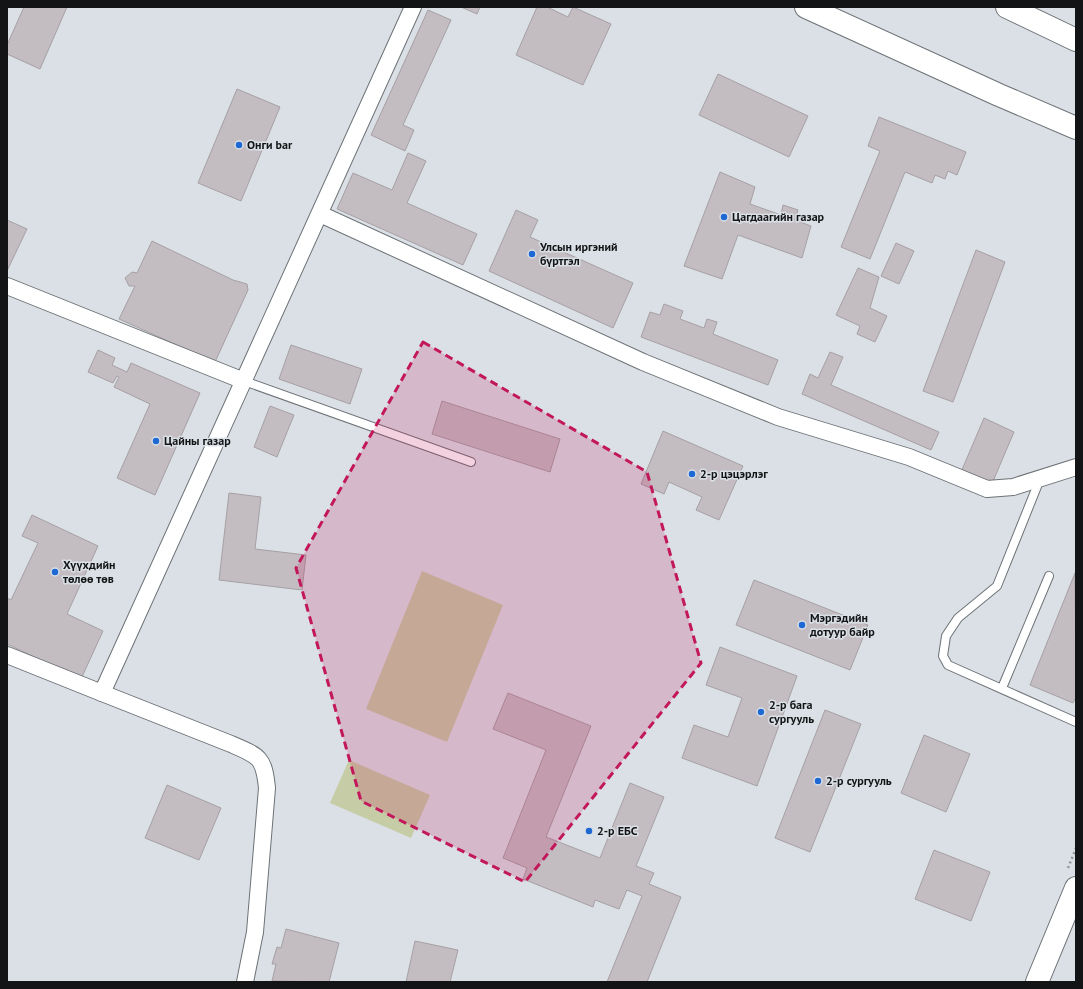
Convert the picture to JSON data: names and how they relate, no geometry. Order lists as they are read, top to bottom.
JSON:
{
  "places": [
    "Онги bar",
    "Цагдаагийн газар",
    "Улсын иргэний бүртгэл",
    "Цайны газар",
    "2-р цэцэрлэг",
    "Хүүхдийн төлөө төв",
    "Мэргэдийн дотуур байр",
    "2-р бага сургууль",
    "2-р сургууль",
    "2-р ЕБС"
  ]
}
